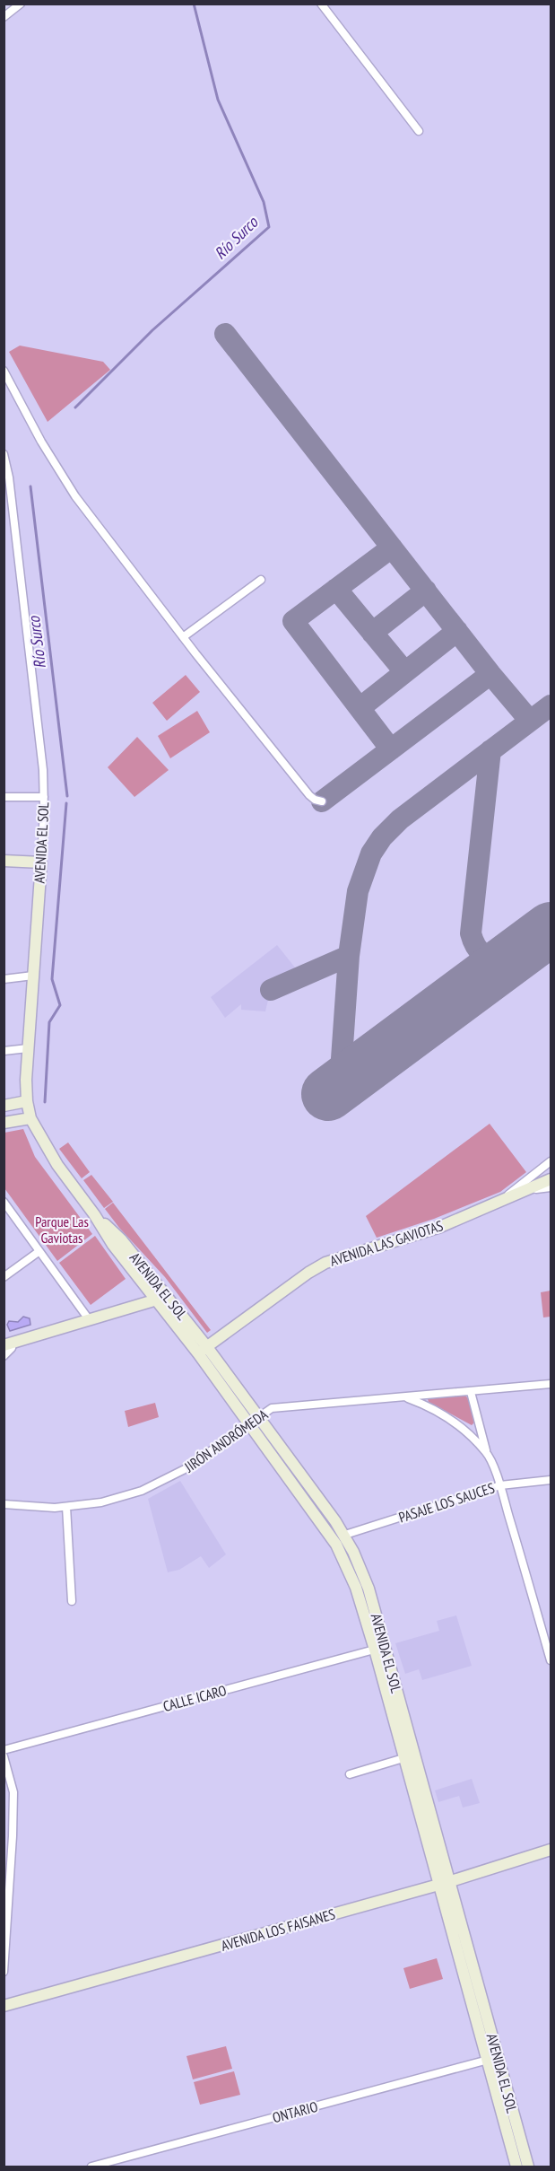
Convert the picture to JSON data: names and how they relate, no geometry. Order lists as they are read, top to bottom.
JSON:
{
  "streets": {
    "main road": ["AVENIDA EL SOL", "AVENIDA LAS GAVIOTAS", "AVENIDA LOS FAISANES"],
    "street": [
      "JIRÓN ANDRÓMEDA",
      "PASAJE LOS SAUCES",
      "CALLE ICARO",
      "ONTARIO"
    ]
  },
  "crossings": [
    ["AVENIDA EL SOL", "AVENIDA LAS GAVIOTAS"],
    ["AVENIDA EL SOL", "JIRÓN ANDRÓMEDA"],
    ["AVENIDA EL SOL", "PASAJE LOS SAUCES"],
    ["AVENIDA EL SOL", "CALLE ICARO"],
    ["AVENIDA EL SOL", "AVENIDA LOS FAISANES"],
    ["AVENIDA EL SOL", "ONTARIO"]
  ],
  "water": ["Río Surco"],
  "parks": ["Parque Las Gaviotas"]
}
